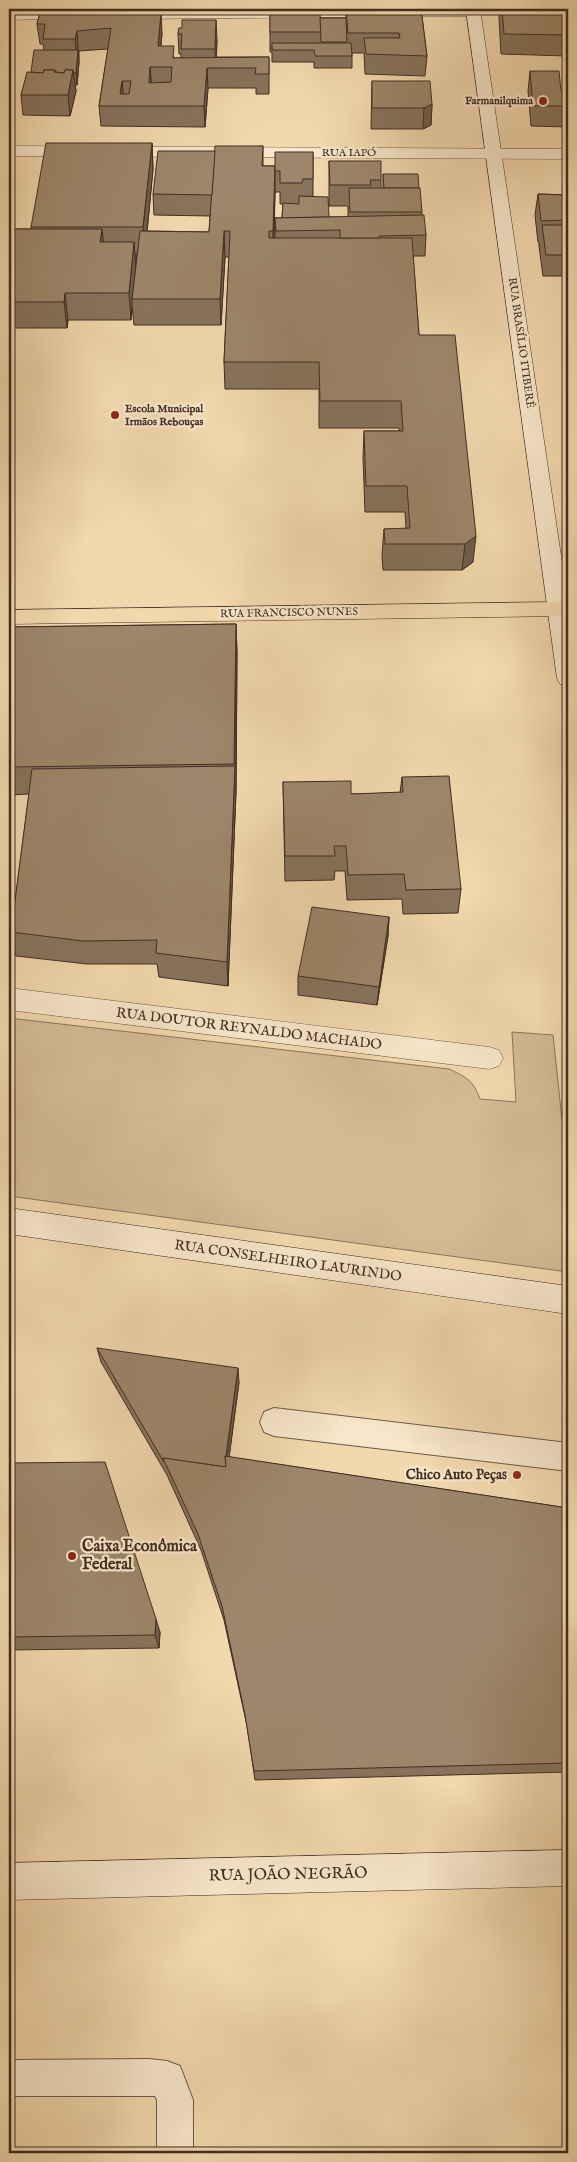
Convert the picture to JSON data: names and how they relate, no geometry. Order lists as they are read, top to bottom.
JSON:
{
  "streets": {
    "main road": [
      "RUA IAPÓ",
      "RUA BRASÍLIO ITIBERÊ",
      "RUA FRANCISCO NUNES",
      "RUA DOUTOR REYNALDO MACHADO",
      "RUA CONSELHEIRO LAURINDO",
      "RUA JOÃO NEGRÃO"
    ]
  },
  "crossings": [
    ["RUA IAPÓ", "RUA BRASÍLIO ITIBERÊ"],
    ["RUA BRASÍLIO ITIBERÊ", "RUA FRANCISCO NUNES"]
  ],
  "places": [
    "Farmanilquima",
    "Escola Municipal Irmãos Rebouças",
    "Chico Auto Peças",
    "Caixa Econômica Federal"
  ]
}
